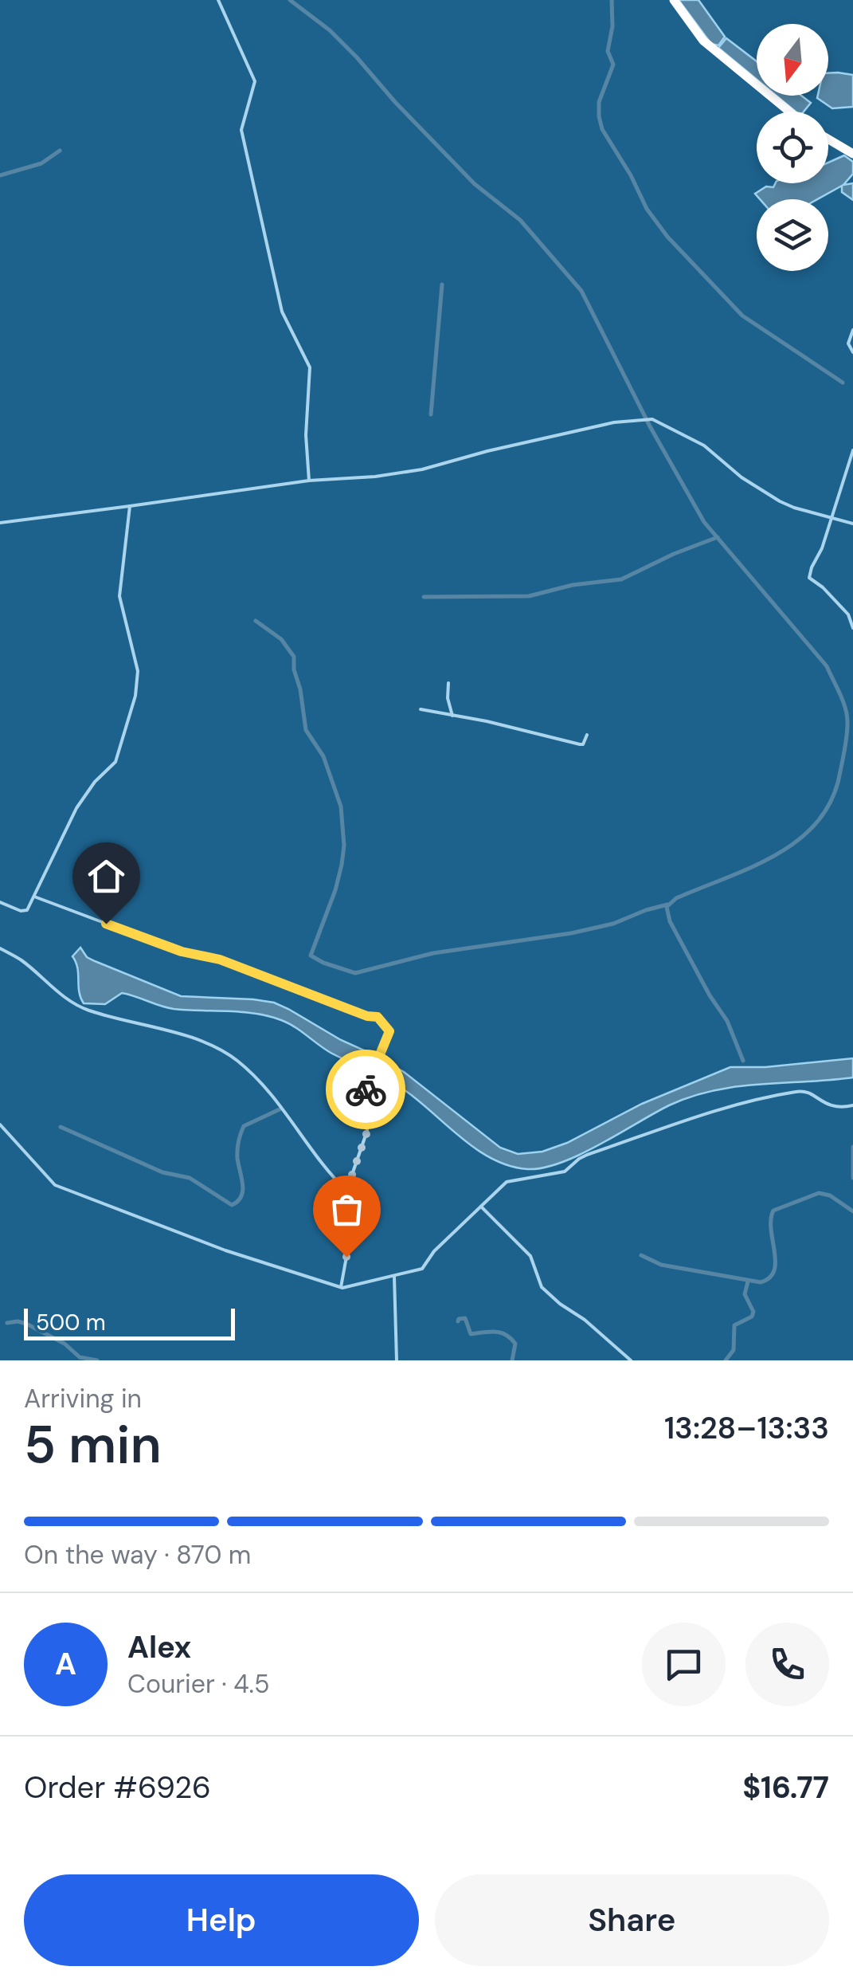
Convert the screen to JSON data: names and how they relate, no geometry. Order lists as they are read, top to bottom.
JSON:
{
  "scale_bar": "500 m",
  "north": "bottom",
  "page": {
    "scale": "500 m",
    "heading": ["5 min", "Arriving in", "13:28–13:33"],
    "panel": [
      "Alex",
      "Courier · 4.5",
      "Order #6926",
      "$16.77"
    ],
    "bar": "On the way · 870 m",
    "round": "A",
    "buttons": ["Help", "Share"]
  }
}
